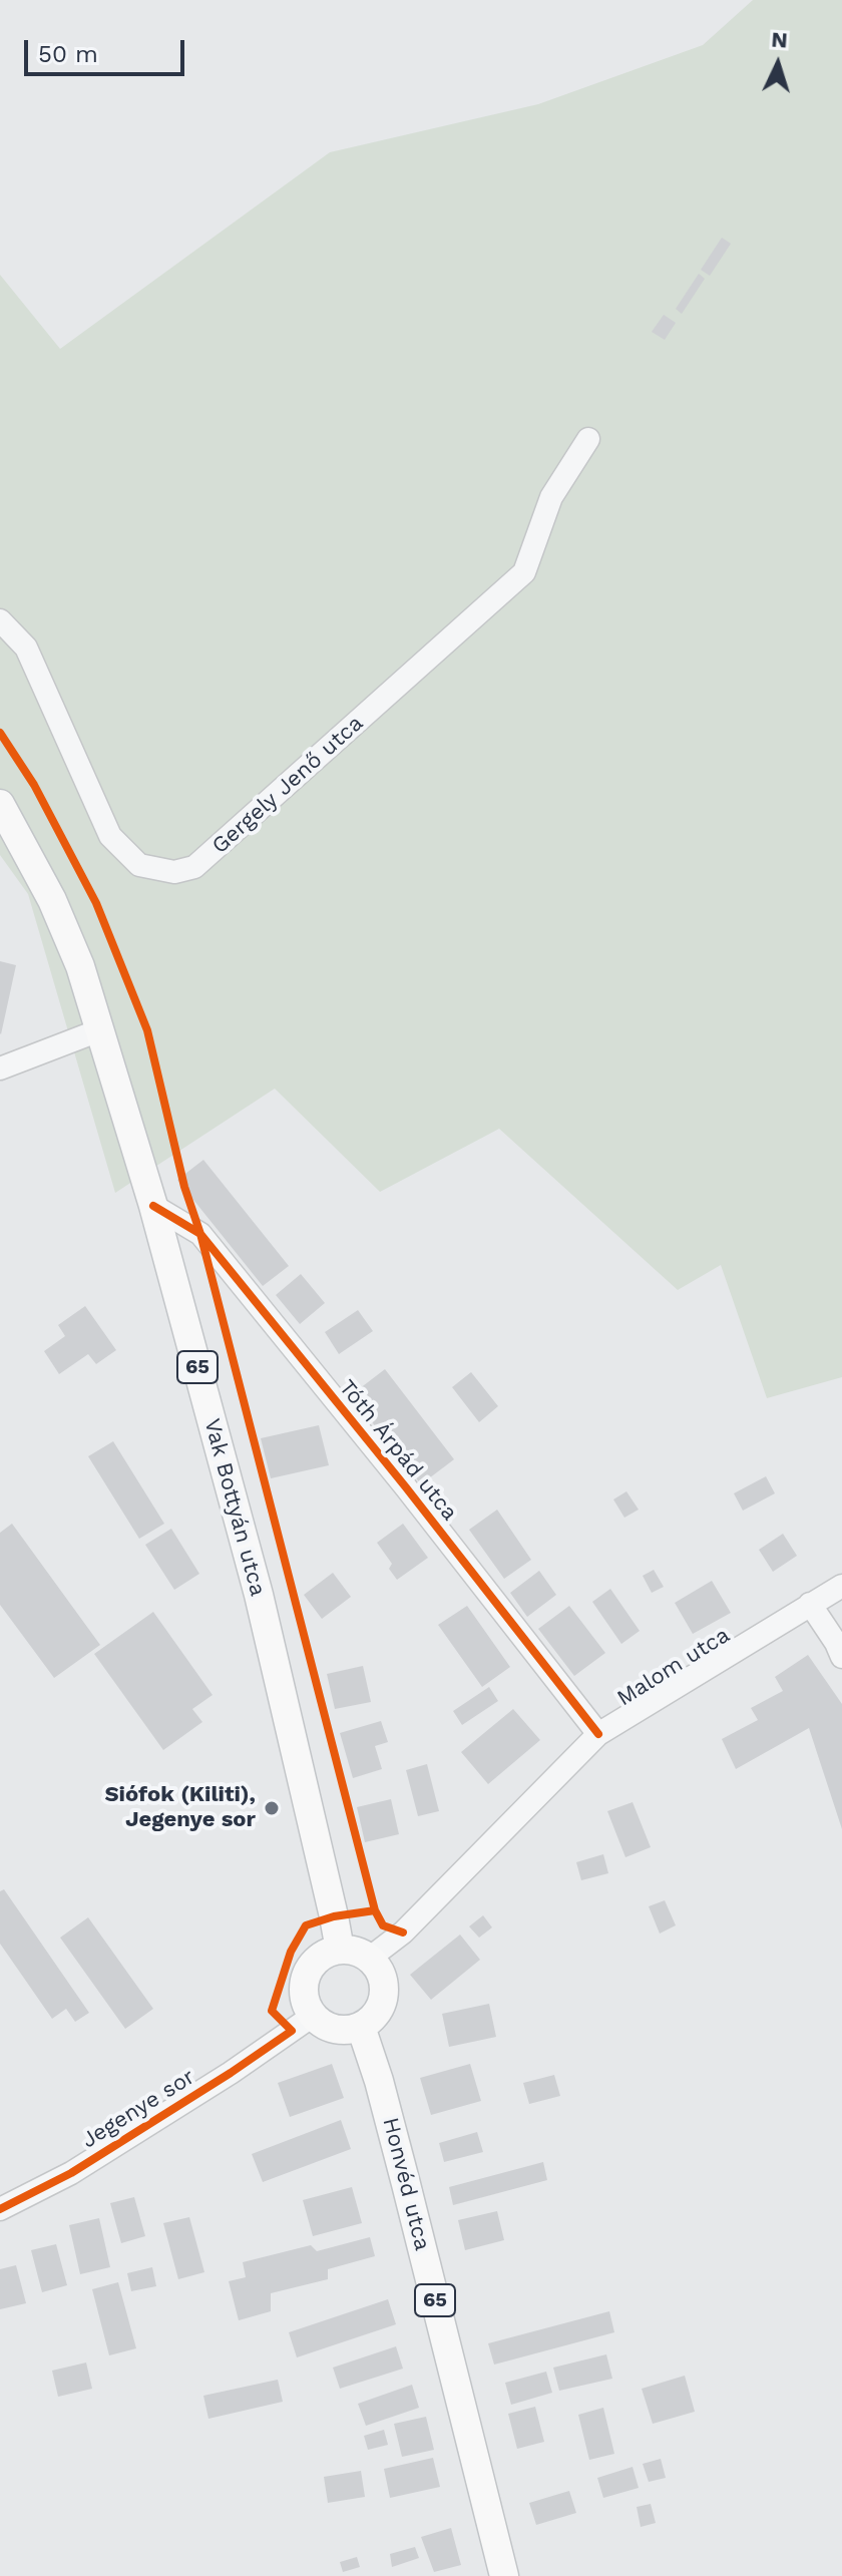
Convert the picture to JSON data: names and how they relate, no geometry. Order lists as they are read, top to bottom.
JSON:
{
  "streets": {
    "main road": ["65", "Vak Bottyán utca", "Honvéd utca"],
    "street": [
      "Gergely Jenő utca",
      "Tóth Árpád utca",
      "Malom utca",
      "Jegenye sor"
    ]
  },
  "crossings": [
    ["Tóth Árpád utca", "Vak Bottyán utca"],
    ["Tóth Árpád utca", "Malom utca"],
    ["Vak Bottyán utca", "Malom utca"],
    ["Vak Bottyán utca", "Jegenye sor"],
    ["Vak Bottyán utca", "Honvéd utca"],
    ["Malom utca", "Jegenye sor"],
    ["Malom utca", "Honvéd utca"],
    ["Jegenye sor", "Honvéd utca"]
  ],
  "places": ["Siófok (Kiliti), Jegenye sor"],
  "scale_bar": "50 m",
  "north": "top"
}
